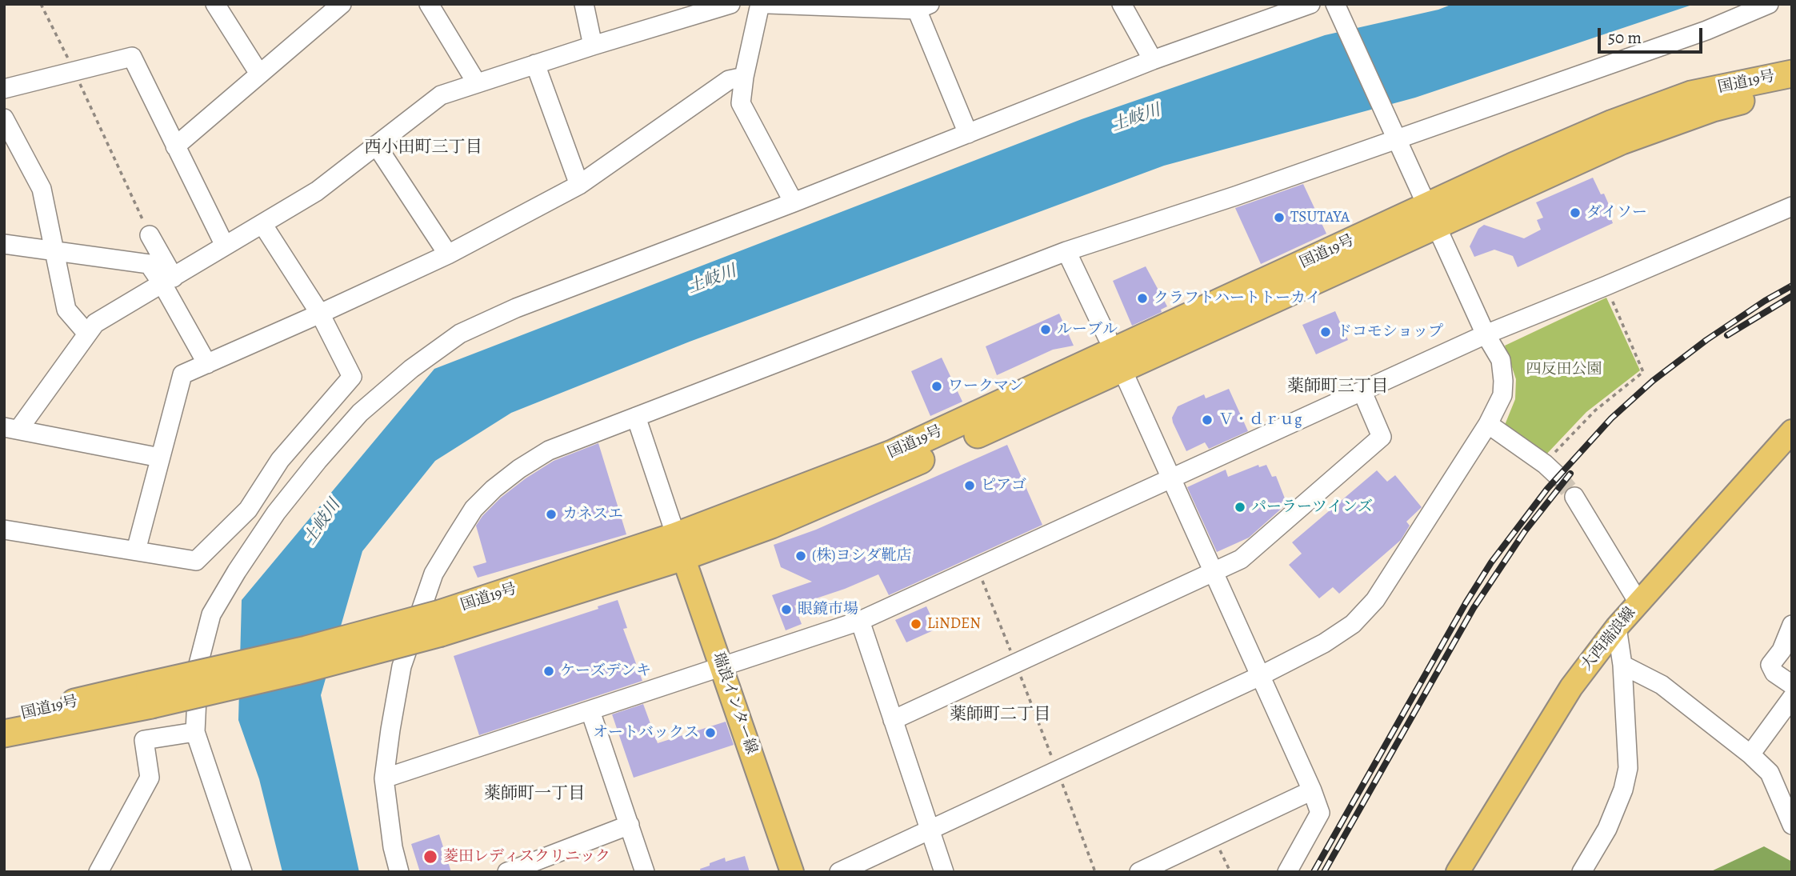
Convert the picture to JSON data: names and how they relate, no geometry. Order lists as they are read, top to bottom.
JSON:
{
  "streets": {
    "highway": ["国道19号"],
    "main road": ["大西瑞浪線", "瑞浪インター線"]
  },
  "crossings": [
    ["国道19号", "瑞浪インター線"]
  ],
  "districts": [
    "西小田町三丁目",
    "薬師町三丁目",
    "薬師町二丁目",
    "薬師町一丁目"
  ],
  "water": ["土岐川"],
  "parks": ["四反田公園"],
  "places": [
    "ダイソー",
    "TSUTAYA",
    "クラフトハートトーカイ",
    "ルーブル",
    "ドコモショップ",
    "ワークマン",
    "Ｖ・ｄｒｕg",
    "ピアゴ",
    "パーラーツインズ",
    "カネスエ",
    "(株)ヨシダ靴店",
    "眼鏡市場",
    "LiNDEN",
    "ケーズデンキ",
    "オートバックス",
    "菱田レディスクリニック"
  ],
  "scale_bar": "50 m"
}
